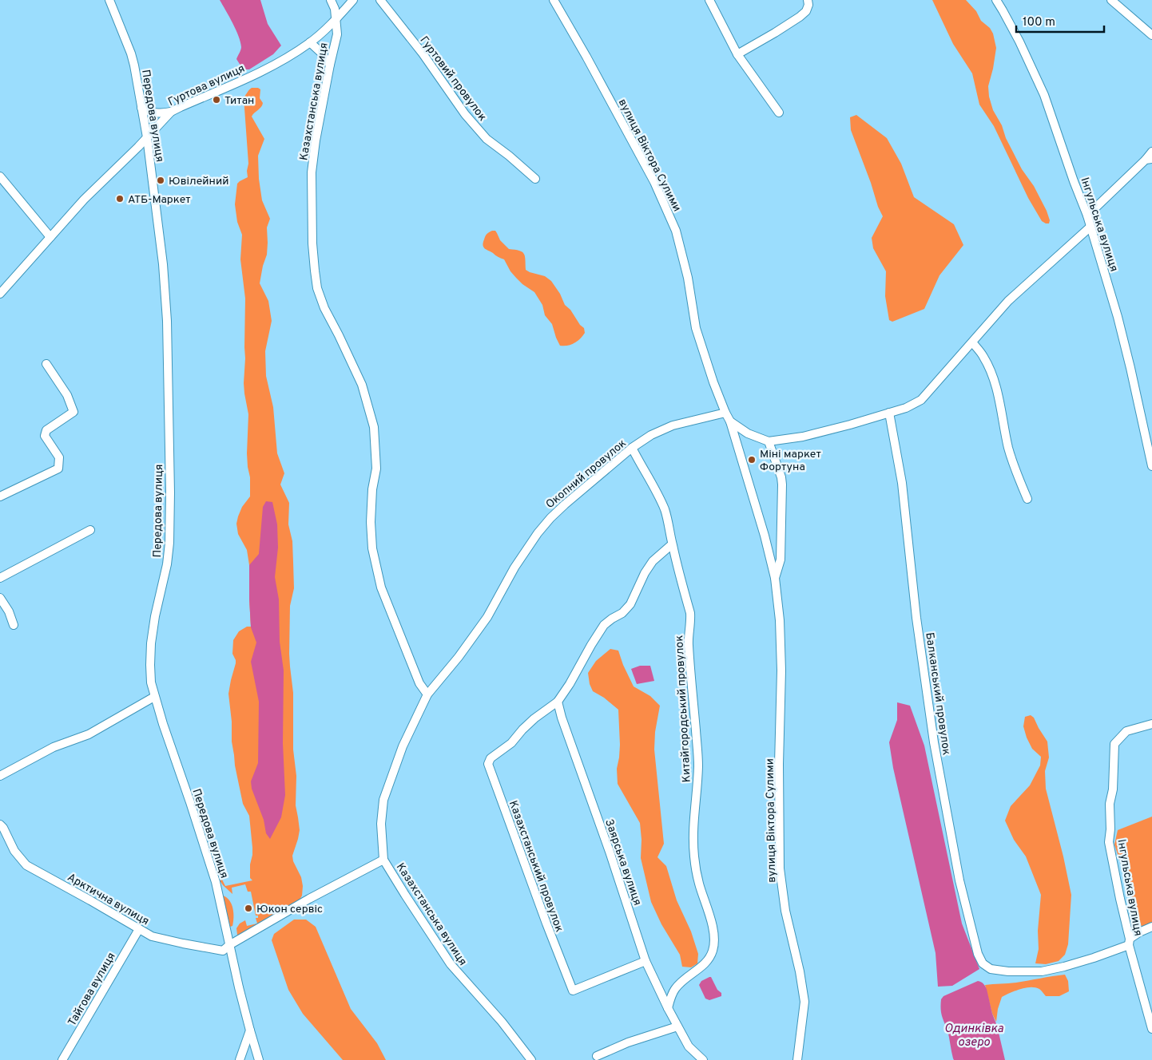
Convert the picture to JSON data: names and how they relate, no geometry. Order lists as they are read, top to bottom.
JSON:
{
  "streets": {
    "street": [
      "Гуртовий провулок",
      "Гуртова вулиця",
      "Казахстанська вулиця",
      "Передова вулиця",
      "вулиця Віктора Сулими",
      "Інгульська вулиця",
      "Окопний провулок",
      "Балканський провулок",
      "Китайгородський провулок",
      "Заярська вулиця",
      "Казахстанський провулок",
      "Арктична вулиця",
      "Тайгова вулиця"
    ]
  },
  "crossings": [
    ["Гуртова вулиця", "Казахстанська вулиця"],
    ["Гуртова вулиця", "Передова вулиця"],
    ["Казахстанська вулиця", "Окопний провулок"],
    ["Передова вулиця", "Арктична вулиця"],
    ["вулиця Віктора Сулими", "Окопний провулок"],
    ["Інгульська вулиця", "Балканський провулок"],
    ["Окопний провулок", "Китайгородський провулок"],
    ["Китайгородський провулок", "Заярська вулиця"],
    ["Заярська вулиця", "Казахстанський провулок"],
    ["Арктична вулиця", "Тайгова вулиця"]
  ],
  "water": ["Одинківка озеро"],
  "places": [
    "Титан",
    "Ювілейний",
    "АТБ-Маркет",
    "Міні маркет Фортуна",
    "Юкон сервіс"
  ],
  "scale_bar": "100 m"
}
